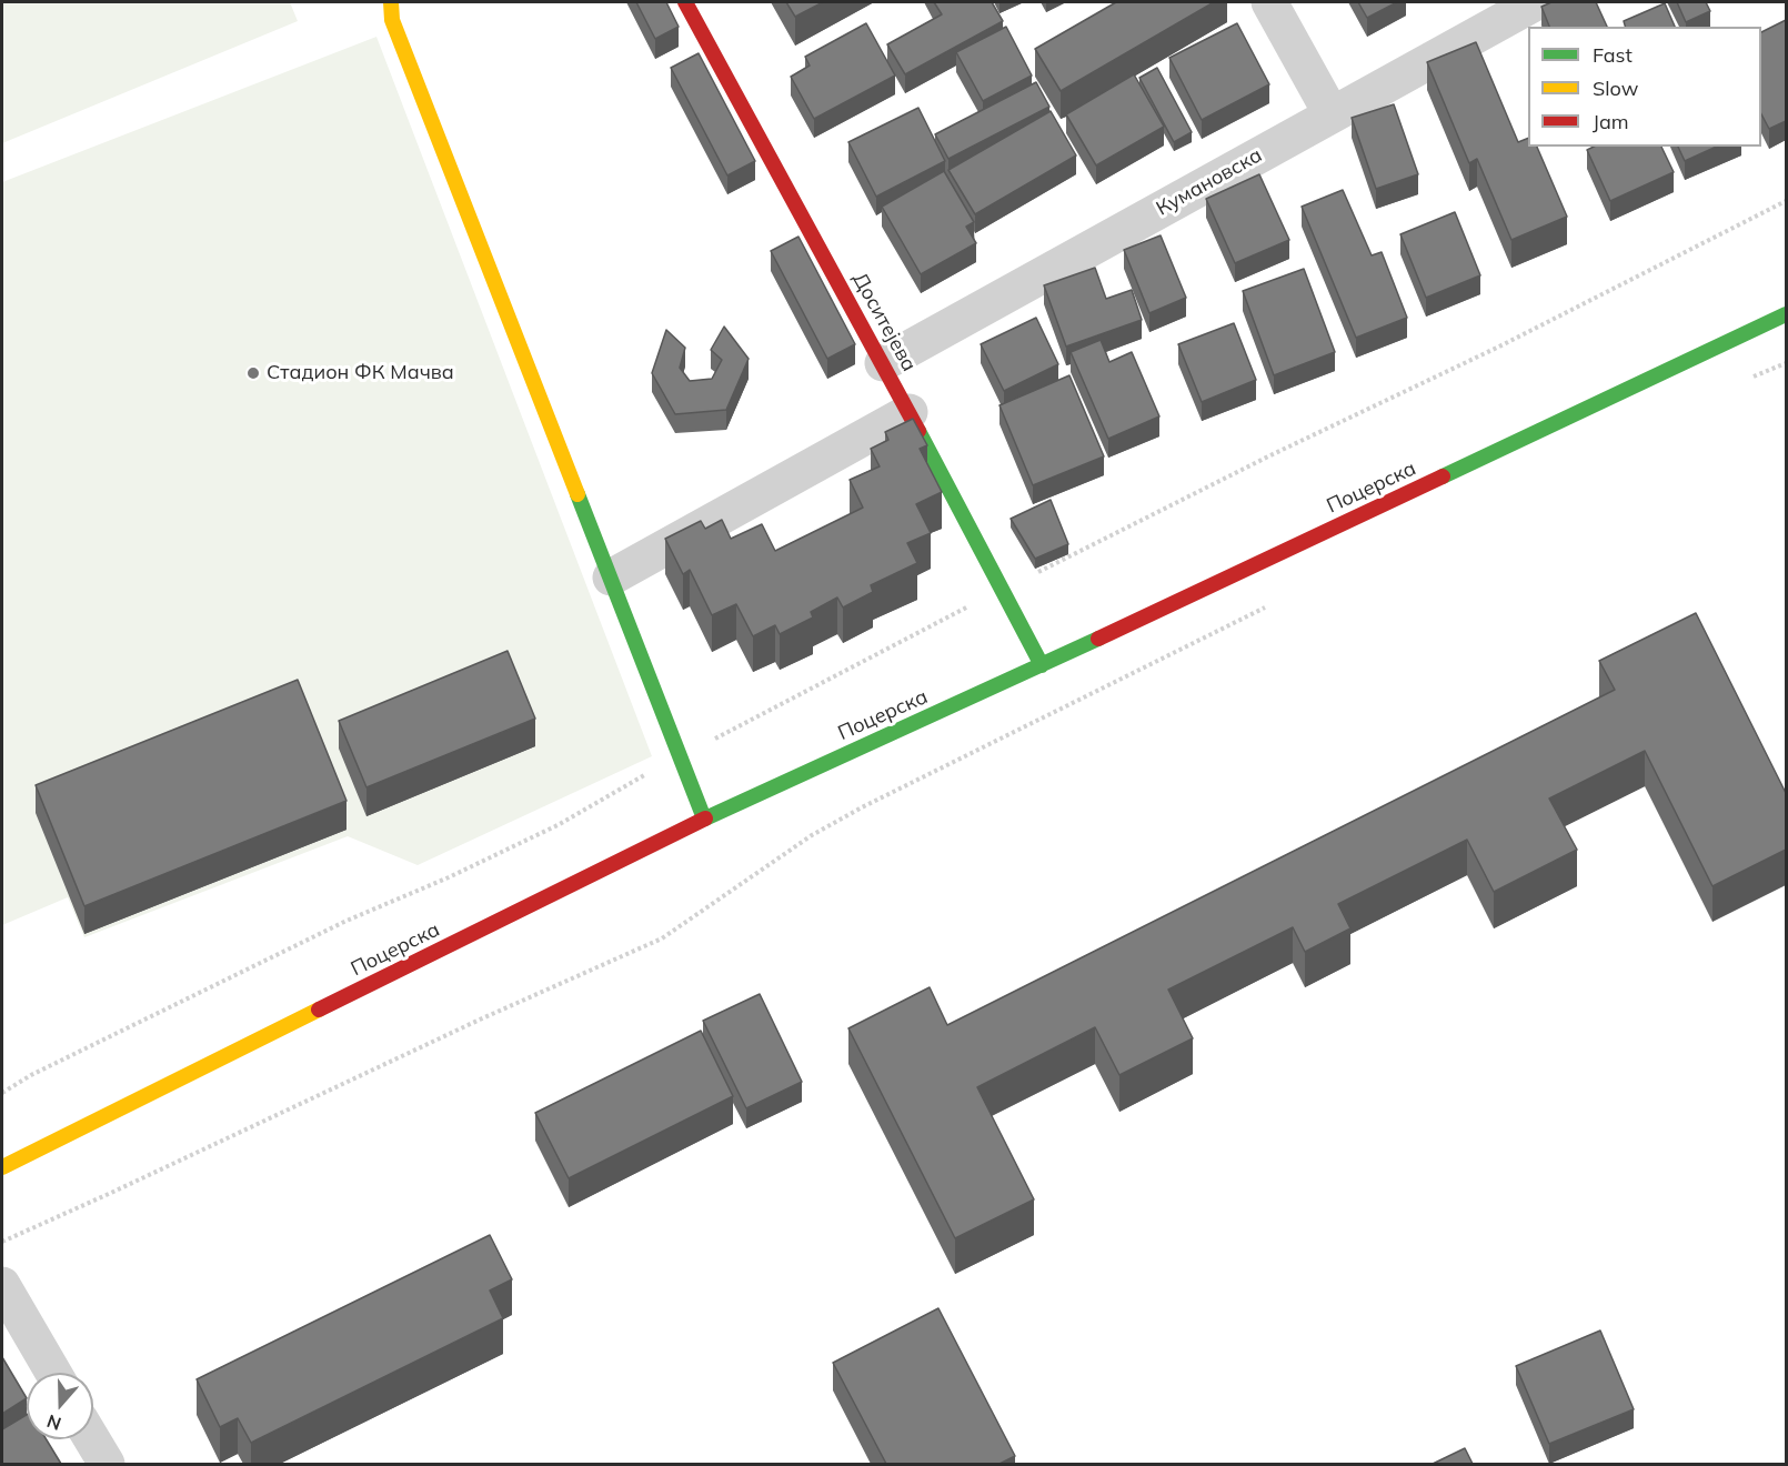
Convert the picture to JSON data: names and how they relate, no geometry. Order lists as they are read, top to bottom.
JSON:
{
  "streets": {
    "main road": ["Доситејева", "Поцерска"],
    "street": ["Кумановска"]
  },
  "crossings": [
    ["Кумановска", "Доситејева"],
    ["Доситејева", "Поцерска"]
  ],
  "places": ["Стадион ФК Мачва"],
  "legend": ["Fast", "Slow", "Jam"],
  "north": "bottom"
}
